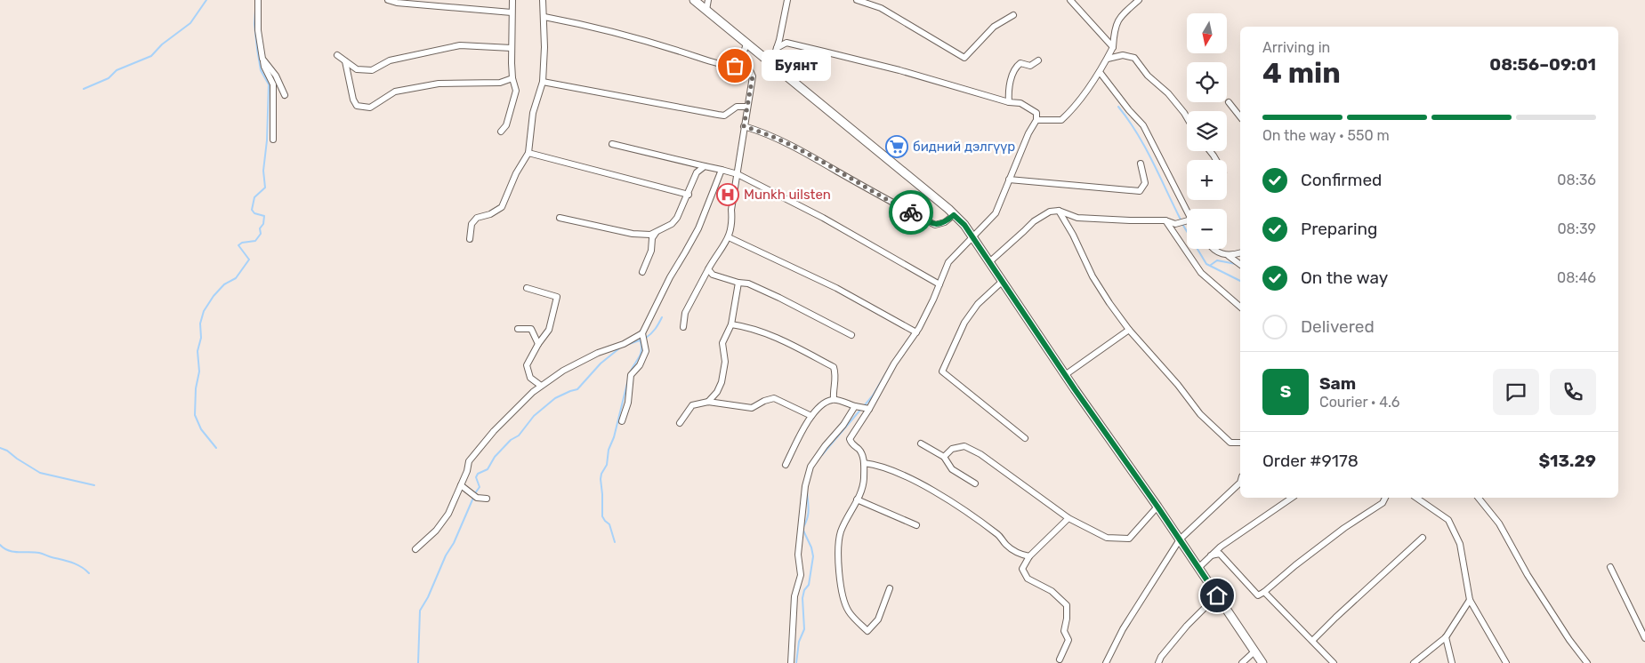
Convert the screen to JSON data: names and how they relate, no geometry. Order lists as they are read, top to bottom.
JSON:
{
  "places": {
    "other": ["Буянт"],
    "supermarket": ["бидний дэлгүүр"],
    "hospital": ["Munkh uilsten"]
  },
  "north": "bottom",
  "page": {
    "map_buttons": ["+", "−"],
    "heading": ["4 min", "Arriving in", "08:56–09:01"],
    "panel": [
      "Sam",
      "Courier · 4.6",
      "Order #9178",
      "$13.29"
    ],
    "bubble": "Буянт",
    "bar": "On the way · 550 m",
    "list": [
      ["Confirmed", "08:36"],
      ["Preparing", "08:39"],
      ["On the way", "08:46"],
      "Delivered"
    ],
    "round": "S"
  }
}
